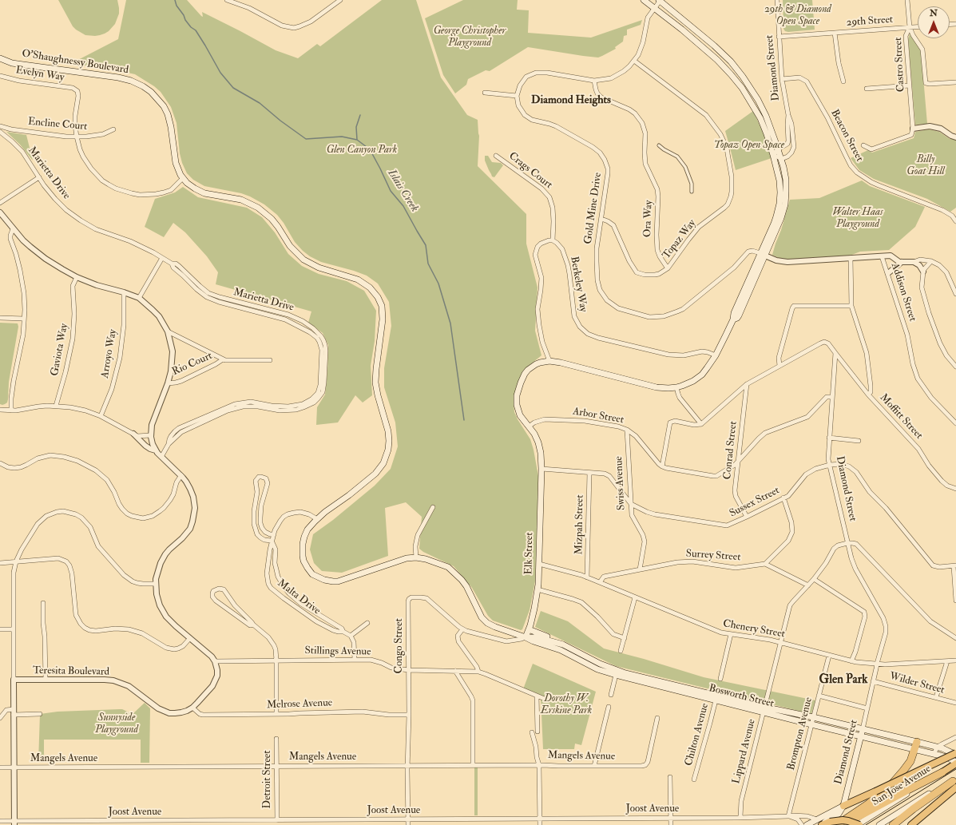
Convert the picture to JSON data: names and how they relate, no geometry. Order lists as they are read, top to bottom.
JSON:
{
  "streets": {
    "main road": [
      "O'Shaughnessy Boulevard",
      "Diamond Street",
      "Elk Street",
      "Bosworth Street",
      "San Jose Avenue"
    ],
    "street": [
      "29th Street",
      "Castro Street",
      "Evelyn Way",
      "Encline Court",
      "Beacon Street",
      "Crags Court",
      "Marietta Drive",
      "Gold Mine Drive",
      "Ora Way",
      "Topaz Way",
      "Berkeley Way",
      "Addison Street",
      "Gaviota Way",
      "Arroyo Way",
      "Rio Court",
      "Arbor Street",
      "Moffitt Street",
      "Conrad Street",
      "Swiss Avenue",
      "Sussex Street",
      "Mizpah Street",
      "Surrey Street",
      "Malta Drive",
      "Chenery Street",
      "Congo Street",
      "Stillings Avenue",
      "Teresita Boulevard",
      "Wilder Street",
      "Melrose Avenue",
      "Brompton Avenue",
      "Chilton Avenue",
      "Lippard Avenue",
      "Mangels Avenue",
      "Detroit Street",
      "Joost Avenue"
    ]
  },
  "crossings": [
    ["29th Street", "Castro Street"],
    ["29th Street", "Diamond Street"],
    ["O'Shaughnessy Boulevard", "Malta Drive"],
    ["O'Shaughnessy Boulevard", "Bosworth Street"],
    ["Diamond Street", "Beacon Street"],
    ["Diamond Street", "Moffitt Street"],
    ["Diamond Street", "Sussex Street"],
    ["Diamond Street", "Chenery Street"],
    ["Diamond Street", "Wilder Street"],
    ["Diamond Street", "Bosworth Street"],
    ["Evelyn Way", "Encline Court"],
    ["Crags Court", "Berkeley Way"],
    ["Gold Mine Drive", "Topaz Way"],
    ["Gold Mine Drive", "Addison Street"],
    ["Ora Way", "Topaz Way"],
    ["Arbor Street", "Swiss Avenue"],
    ["Arbor Street", "Elk Street"],
    ["Conrad Street", "Sussex Street"],
    ["Swiss Avenue", "Sussex Street"],
    ["Swiss Avenue", "Surrey Street"],
    ["Sussex Street", "Mizpah Street"],
    ["Sussex Street", "Elk Street"],
    ["Mizpah Street", "Chenery Street"],
    ["Elk Street", "Chenery Street"],
    ["Elk Street", "Congo Street"],
    ["Elk Street", "Bosworth Street"],
    ["Surrey Street", "Chenery Street"],
    ["Chenery Street", "Brompton Avenue"],
    ["Chenery Street", "Lippard Avenue"],
    ["Congo Street", "Stillings Avenue"],
    ["Congo Street", "Bosworth Street"],
    ["Congo Street", "Melrose Avenue"],
    ["Congo Street", "Mangels Avenue"],
    ["Congo Street", "Joost Avenue"],
    ["Stillings Avenue", "Teresita Boulevard"],
    ["Teresita Boulevard", "Melrose Avenue"],
    ["Bosworth Street", "Brompton Avenue"],
    ["Bosworth Street", "Chilton Avenue"],
    ["Bosworth Street", "Lippard Avenue"],
    ["Bosworth Street", "San Jose Avenue"],
    ["Brompton Avenue", "Joost Avenue"],
    ["Lippard Avenue", "Joost Avenue"],
    ["Mangels Avenue", "Detroit Street"],
    ["Detroit Street", "Joost Avenue"]
  ],
  "districts": ["Diamond Heights", "Glen Park"],
  "water": ["Islais Creek"],
  "parks": [
    "29th & Diamond Open Space",
    "George Christopher Playground",
    "Topaz Open Space",
    "Glen Canyon Park",
    "Billy Goat Hill",
    "Walter Haas Playground",
    "Dorothy W. Erskine Park",
    "Sunnyside Playground"
  ],
  "north": "top"
}
